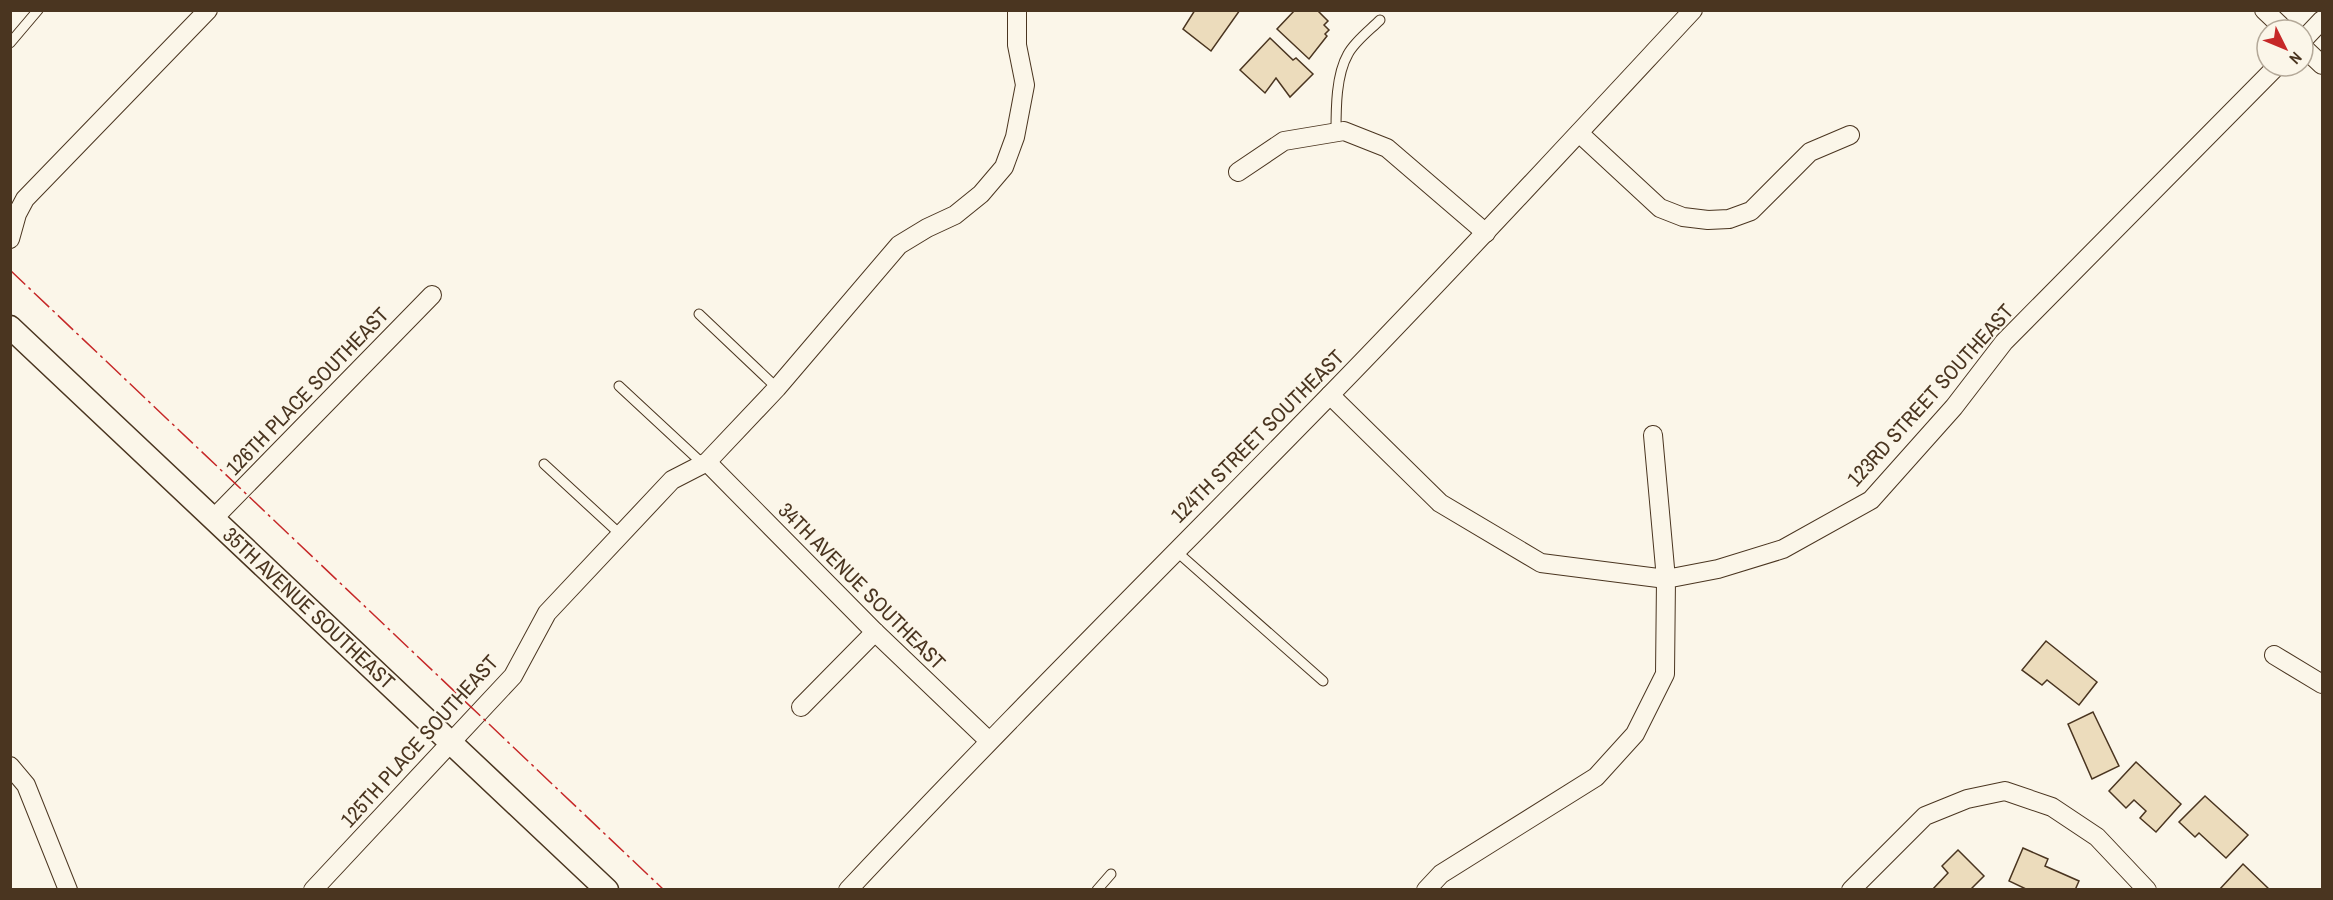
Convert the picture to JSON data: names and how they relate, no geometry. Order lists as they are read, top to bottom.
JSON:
{
  "streets": {
    "street": [
      "126TH PLACE SOUTHEAST",
      "123RD STREET SOUTHEAST",
      "124TH STREET SOUTHEAST",
      "34TH AVENUE SOUTHEAST",
      "35TH AVENUE SOUTHEAST",
      "125TH PLACE SOUTHEAST"
    ]
  },
  "crossings": [
    ["126TH PLACE SOUTHEAST", "35TH AVENUE SOUTHEAST"],
    ["123RD STREET SOUTHEAST", "124TH STREET SOUTHEAST"],
    ["124TH STREET SOUTHEAST", "34TH AVENUE SOUTHEAST"],
    ["34TH AVENUE SOUTHEAST", "125TH PLACE SOUTHEAST"],
    ["35TH AVENUE SOUTHEAST", "125TH PLACE SOUTHEAST"]
  ],
  "north": "bottom right"
}
